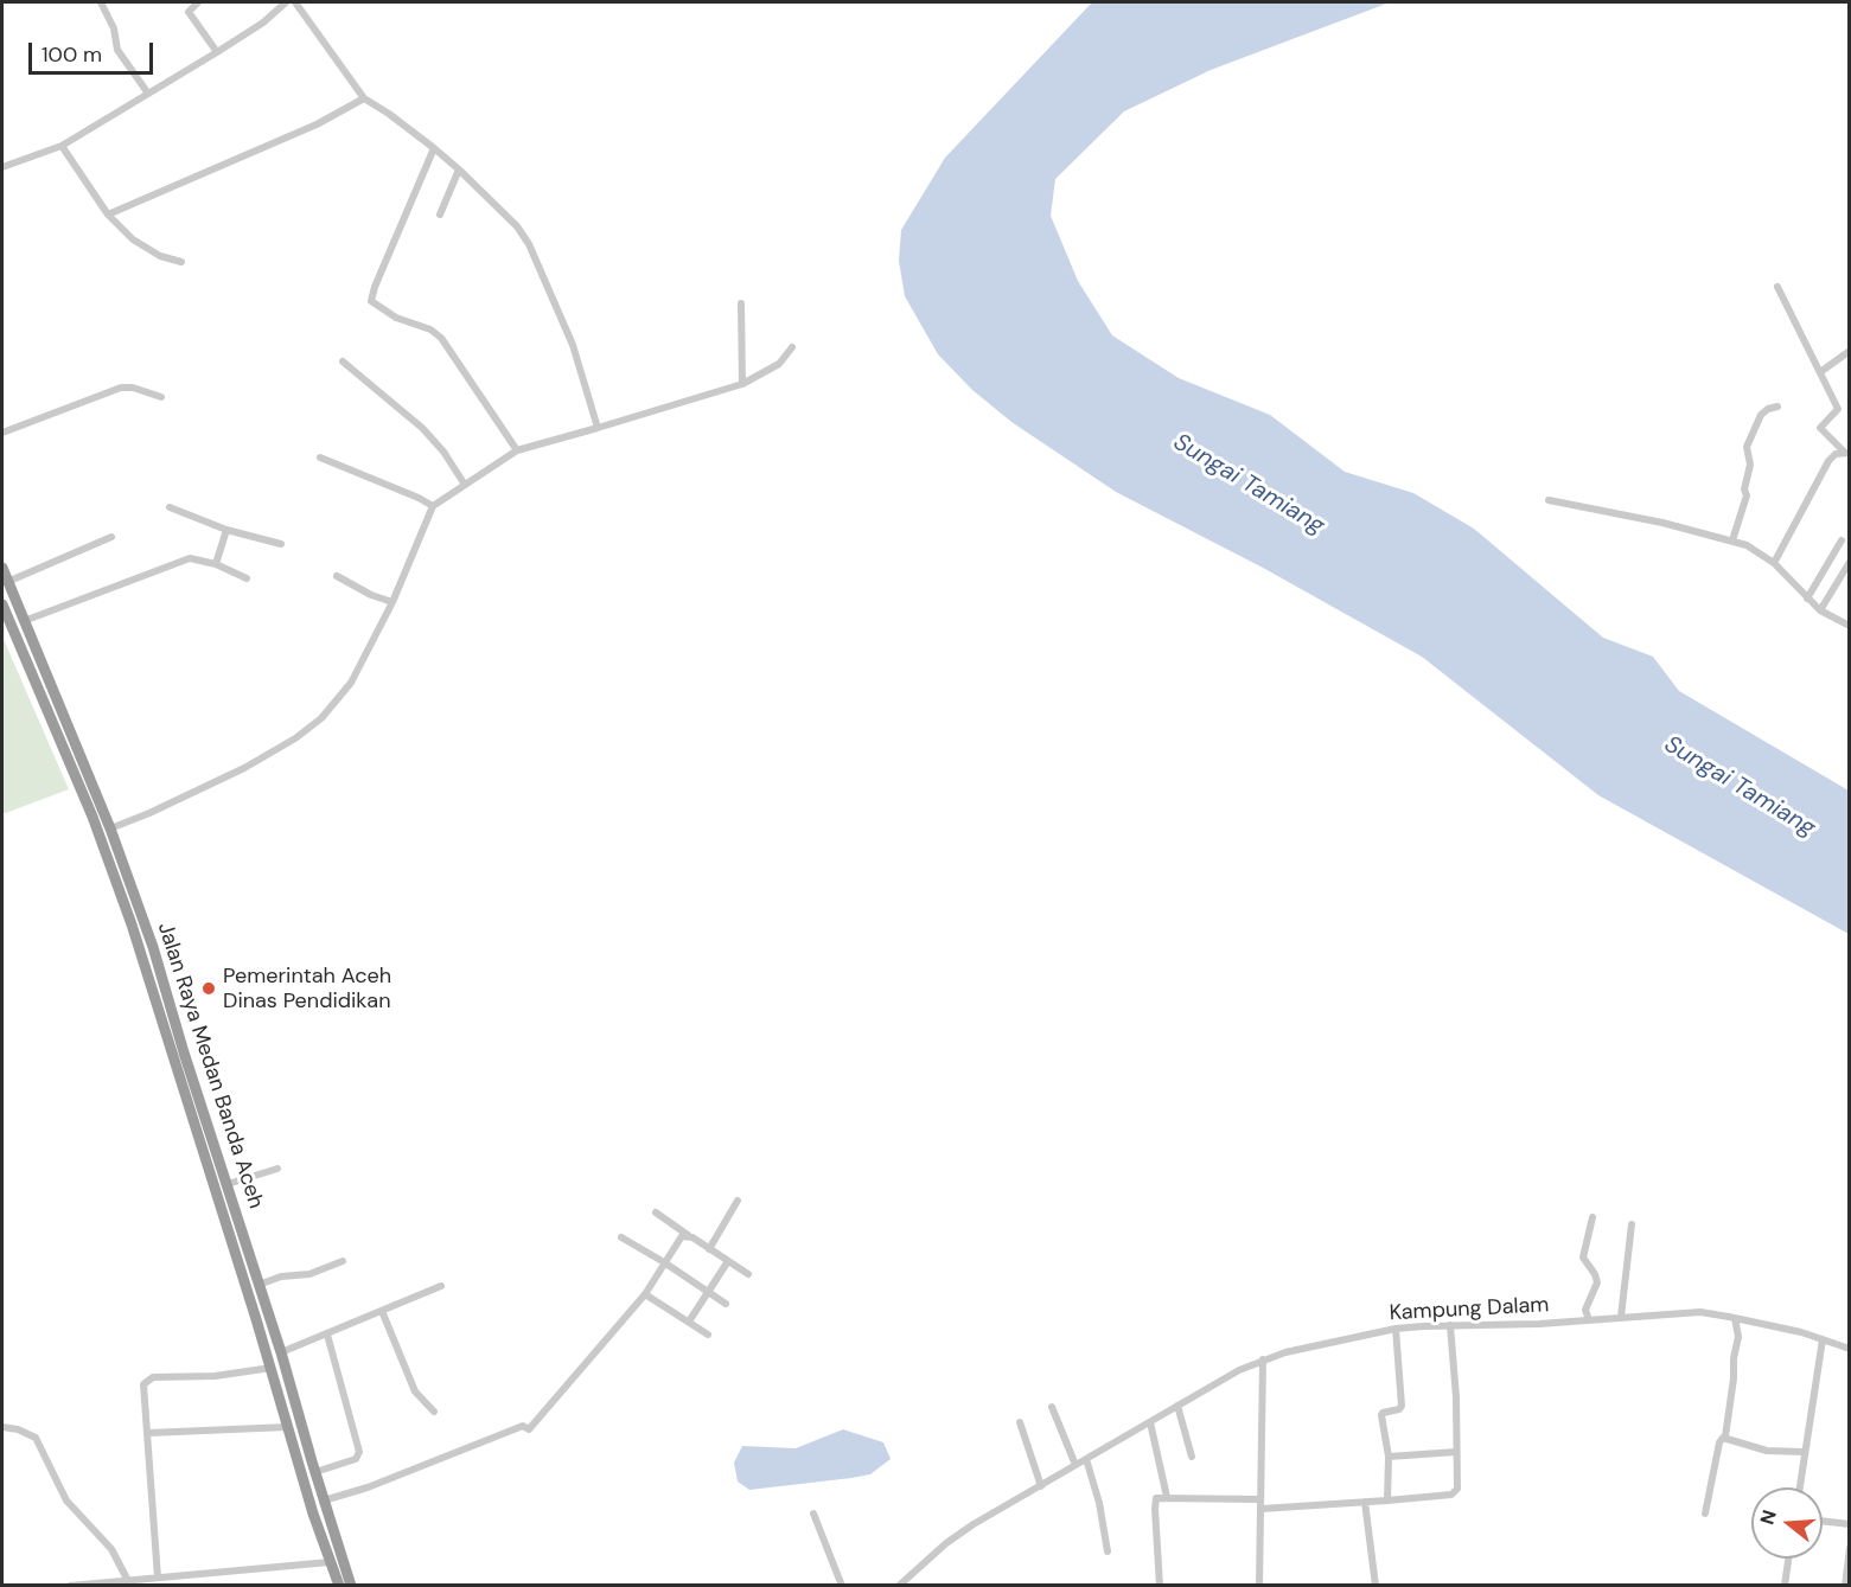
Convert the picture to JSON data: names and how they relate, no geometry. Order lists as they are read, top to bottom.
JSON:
{
  "streets": {
    "highway": ["Jalan Raya Medan Banda Aceh"],
    "street": ["Kampung Dalam"]
  },
  "water": ["Sungai Tamiang"],
  "places": ["Pemerintah Aceh Dinas Pendidikan"],
  "scale_bar": "100 m",
  "north": "left"
}
